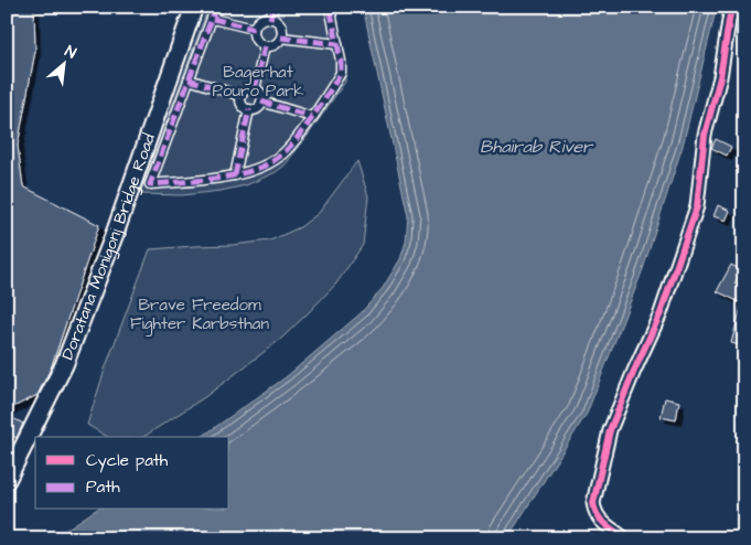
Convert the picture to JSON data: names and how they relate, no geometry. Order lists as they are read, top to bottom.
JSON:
{
  "streets": {
    "main road": ["Doratana Monigonj Bridge Road"]
  },
  "water": ["Bhairab River"],
  "parks": ["Bagerhat Pouro Park", "Brave Freedom Fighter Karbsthan"],
  "legend": ["Cycle path", "Path"],
  "north": "top right"
}
